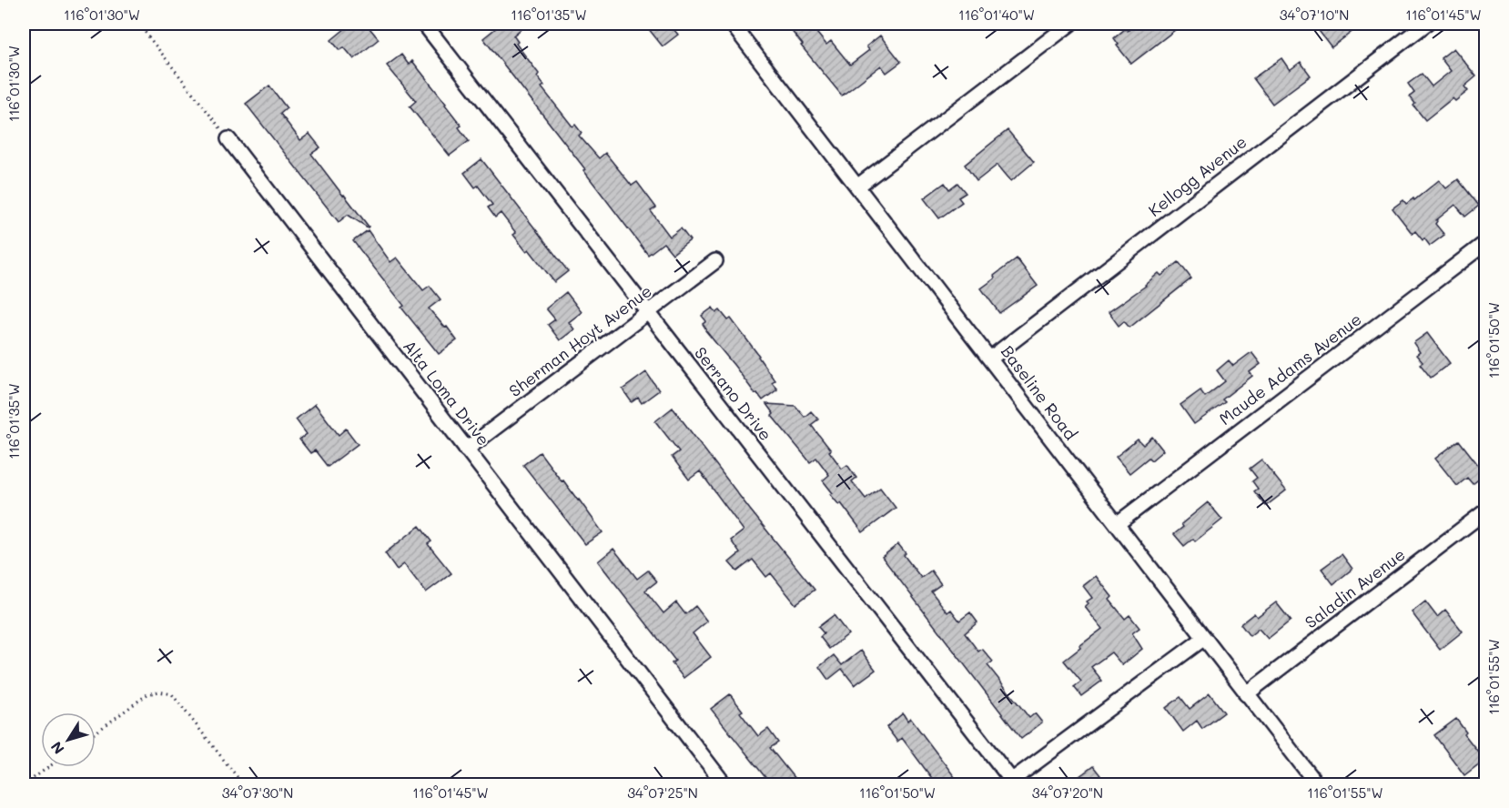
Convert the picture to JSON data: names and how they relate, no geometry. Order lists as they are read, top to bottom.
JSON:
{
  "streets": {
    "street": [
      "Kellogg Avenue",
      "Sherman Hoyt Avenue",
      "Maude Adams Avenue",
      "Alta Loma Drive",
      "Baseline Road",
      "Serrano Drive",
      "Saladin Avenue"
    ]
  },
  "crossings": [
    ["Kellogg Avenue", "Baseline Road"],
    ["Sherman Hoyt Avenue", "Alta Loma Drive"],
    ["Sherman Hoyt Avenue", "Serrano Drive"],
    ["Maude Adams Avenue", "Baseline Road"],
    ["Baseline Road", "Saladin Avenue"]
  ],
  "north": "bottom left",
  "coordinates": [
    "116°01'30\"W",
    "116°01'35\"W",
    "116°01'40\"W",
    "34°07'10\"N",
    "116°01'45\"W",
    "116°01'50\"W",
    "116°01'55\"W",
    "34°07'30\"N",
    "34°07'25\"N",
    "34°07'20\"N"
  ]
}
